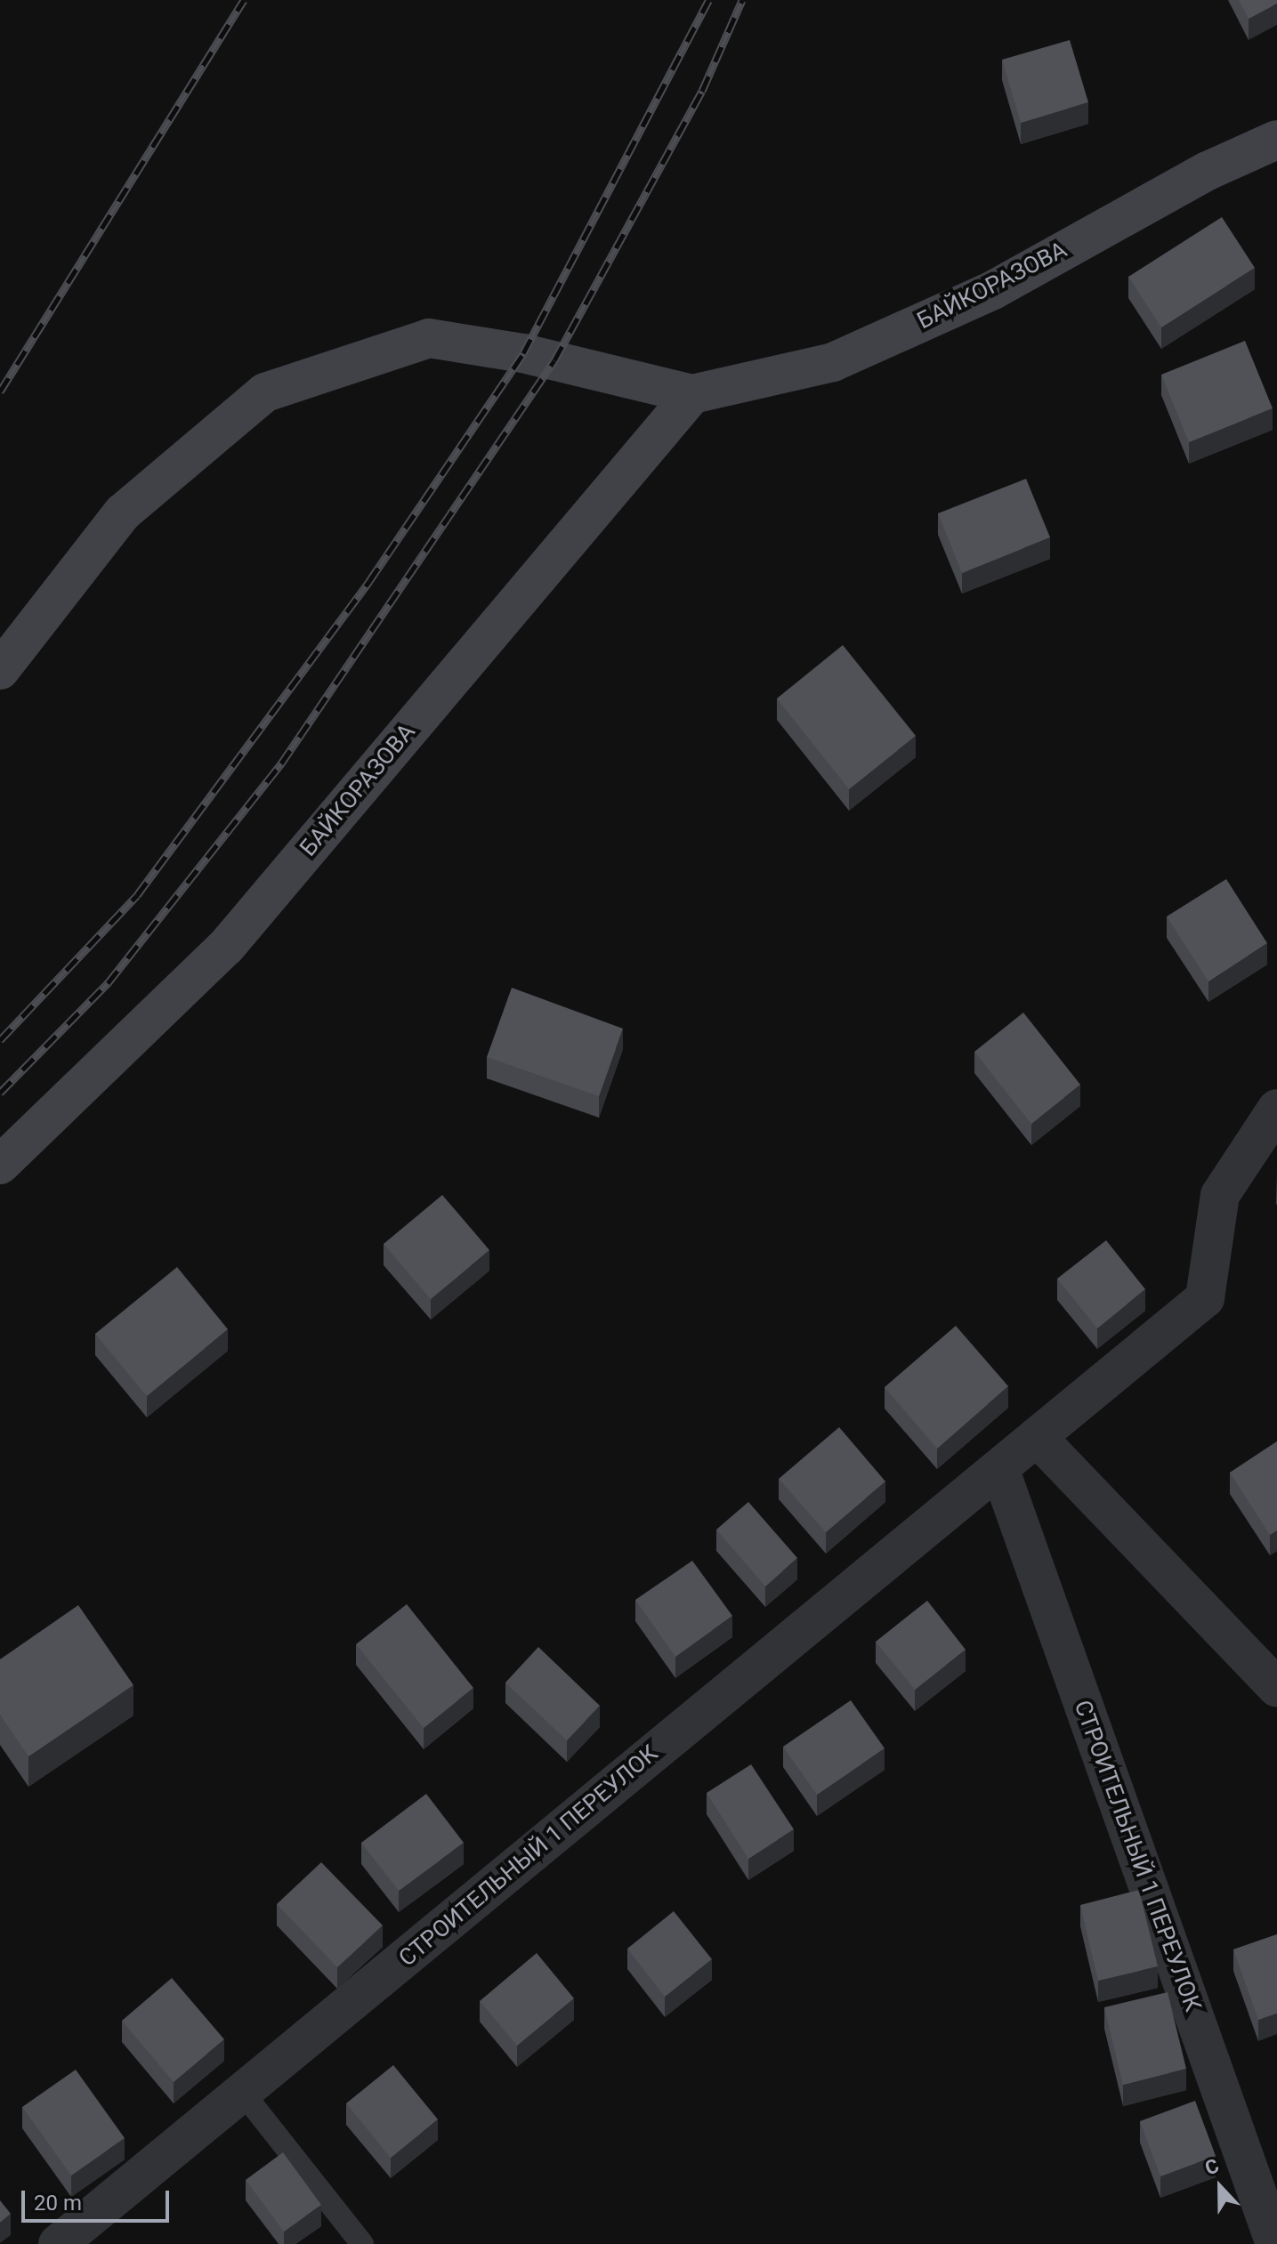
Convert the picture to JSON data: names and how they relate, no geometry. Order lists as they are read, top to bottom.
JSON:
{
  "streets": {
    "street": ["БАЙКОРАЗОВА", "СТРОИТЕЛЬНЫЙ 1 ПЕРЕУЛОК"]
  },
  "scale_bar": "20 m",
  "north": "top"
}
